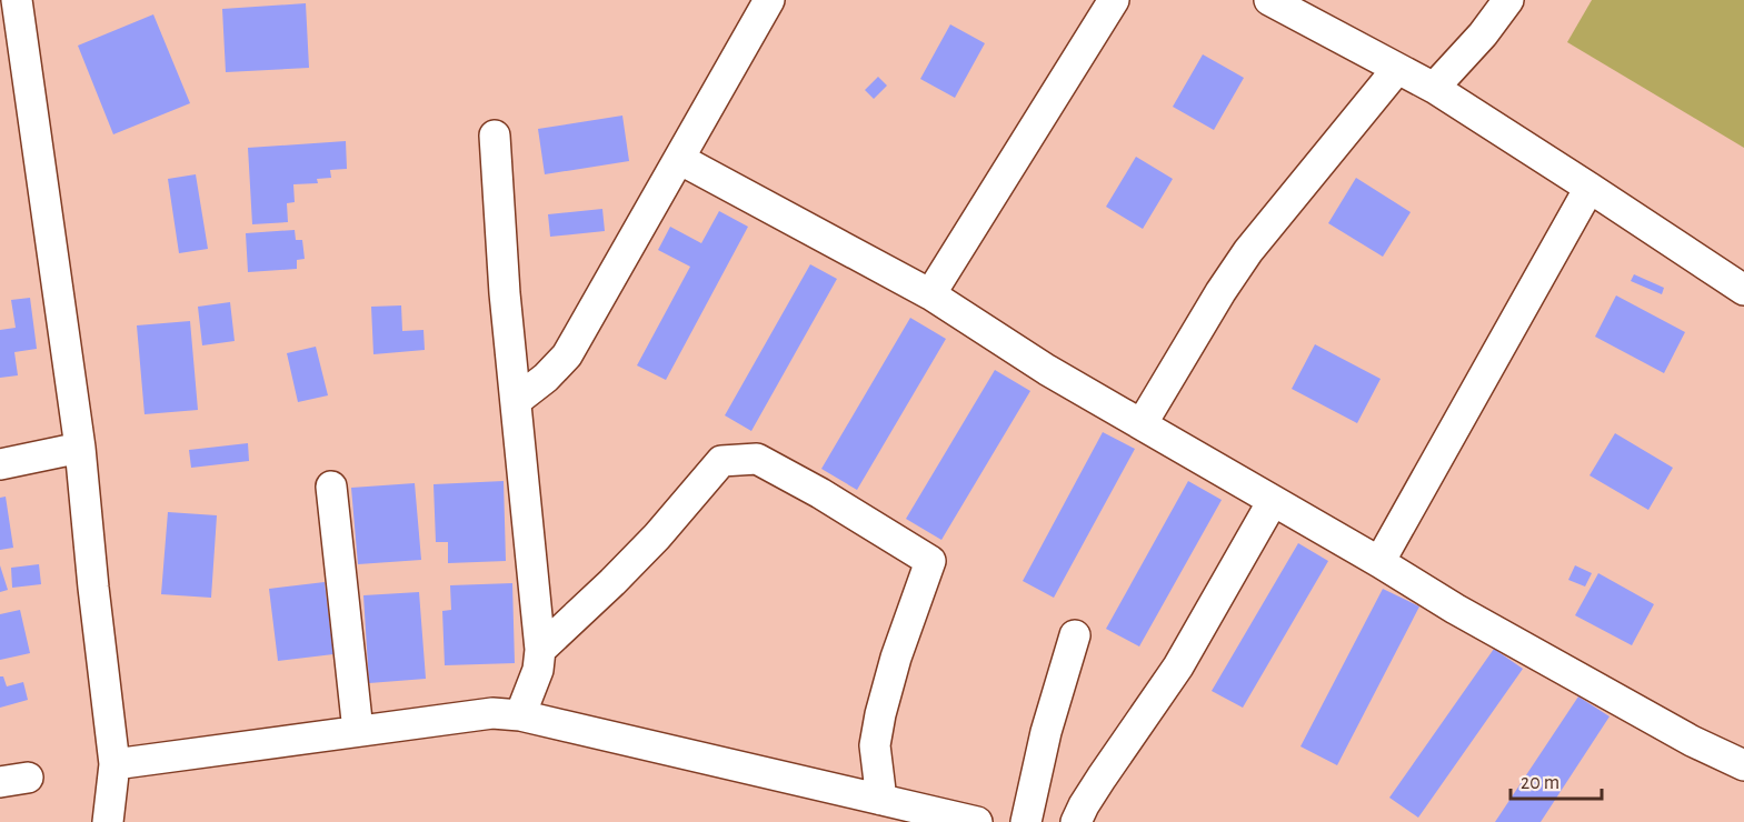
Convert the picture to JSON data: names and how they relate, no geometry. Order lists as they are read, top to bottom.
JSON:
{
  "scale_bar": "20 m"
}
